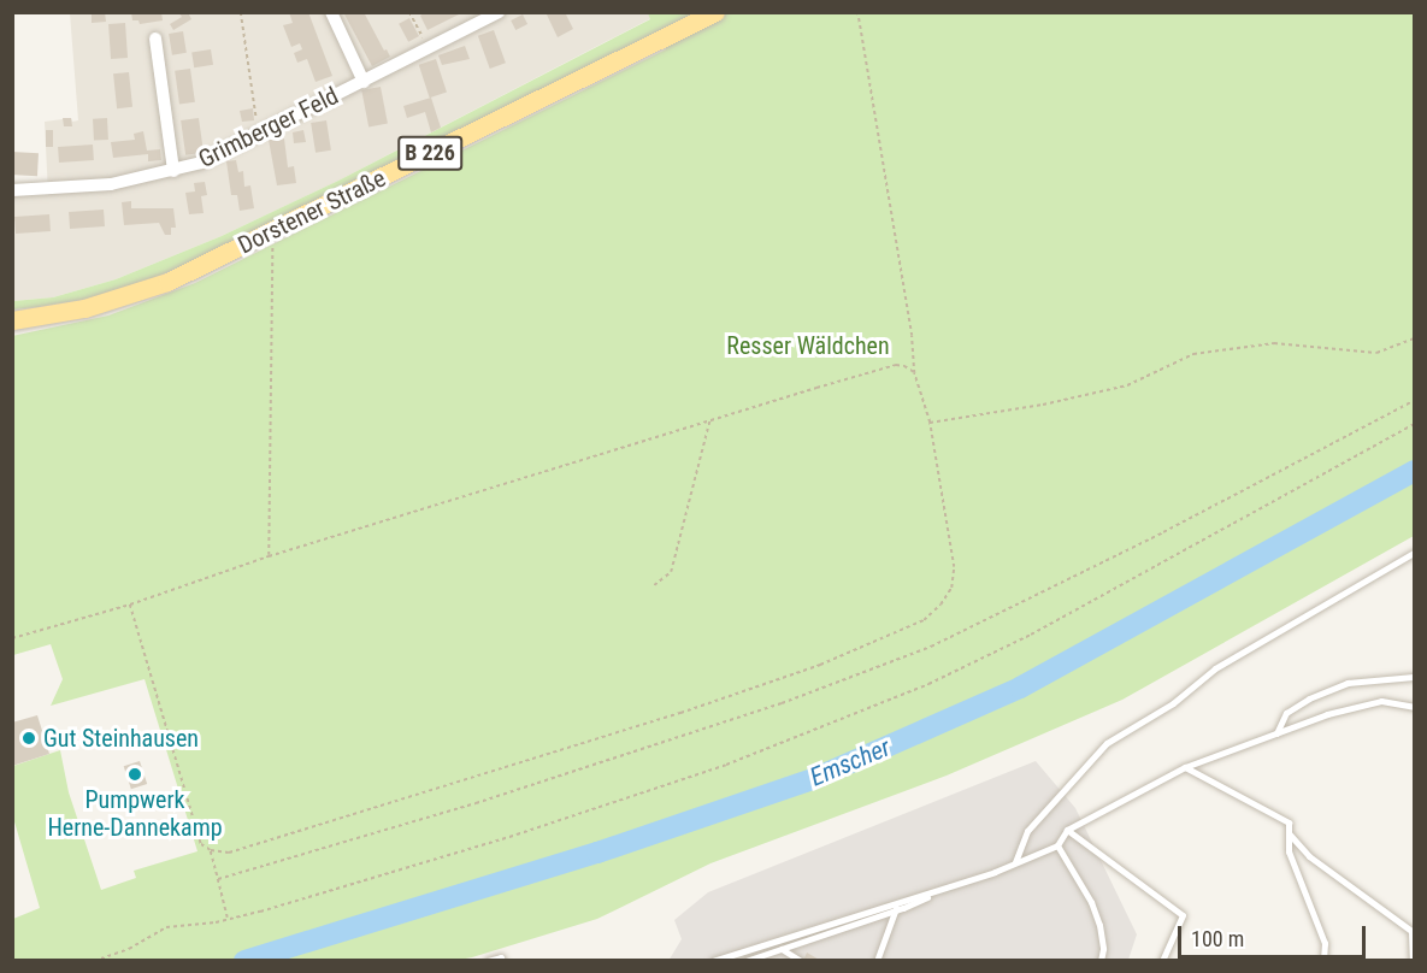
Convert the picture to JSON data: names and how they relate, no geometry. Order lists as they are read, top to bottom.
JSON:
{
  "streets": {
    "main road": ["B 226", "Dorstener Straße"],
    "street": ["Grimberger Feld"]
  },
  "water": ["Emscher"],
  "parks": ["Resser Wäldchen"],
  "places": ["Gut Steinhausen", "Pumpwerk Herne-Dannekamp"],
  "scale_bar": "100 m"
}
